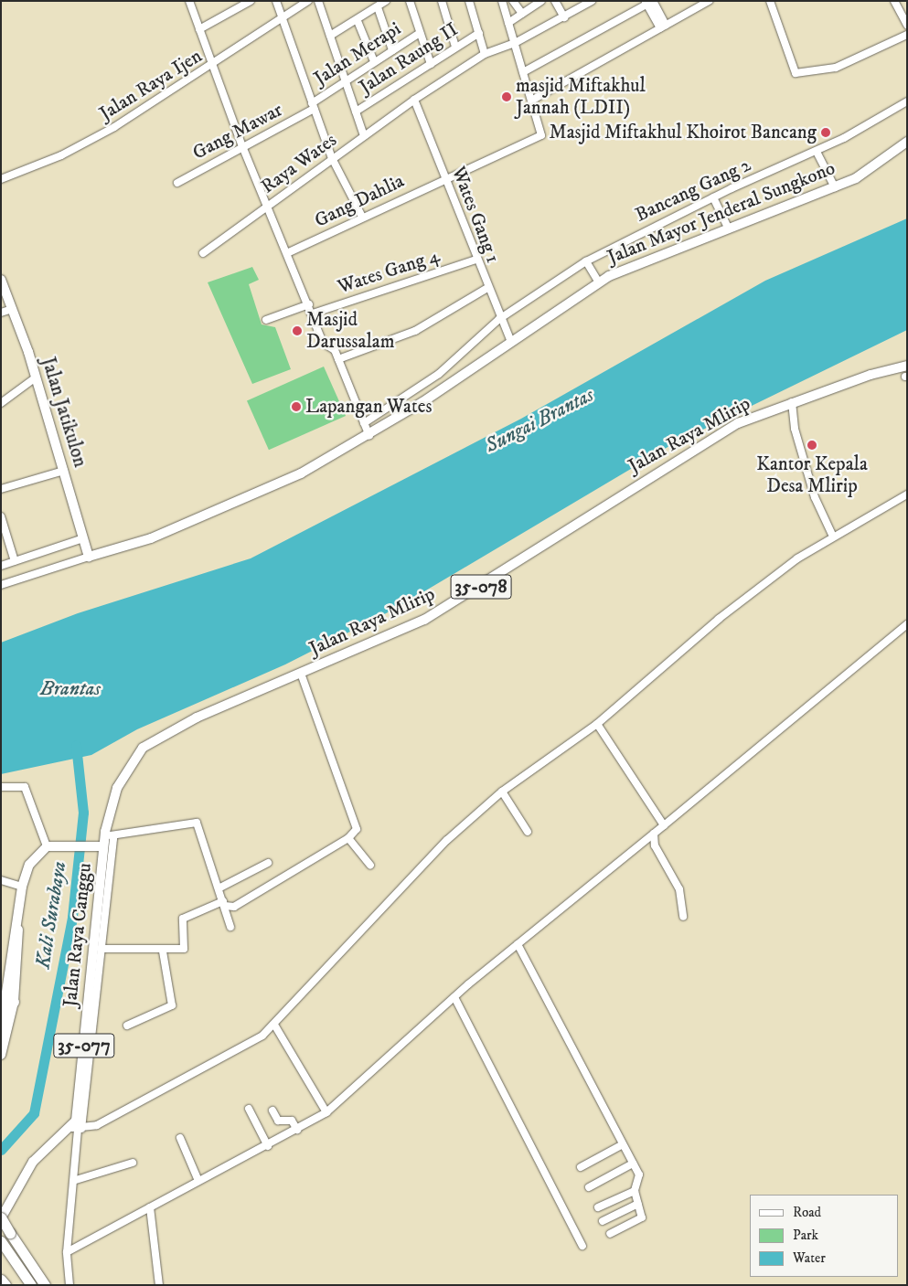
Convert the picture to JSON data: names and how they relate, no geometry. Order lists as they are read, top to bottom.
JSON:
{
  "streets": {
    "main road": [
      "Jalan Mayor Jenderal Sungkono",
      "Jalan Jatikulon",
      "Jalan Raya Mlirip",
      "35-078",
      "Jalan Raya Canggu",
      "35-077"
    ],
    "street": [
      "Jalan Merapi",
      "Jalan Raung II",
      "Jalan Raya Ijen",
      "Gang Mawar",
      "Raya Wates",
      "Bancang Gang 2",
      "Gang Dahlia",
      "Wates Gang 1",
      "Wates Gang 4"
    ]
  },
  "crossings": [
    ["Jalan Merapi", "Gang Mawar"],
    ["Raya Wates", "Wates Gang 1"],
    ["Bancang Gang 2", "Wates Gang 1"],
    ["Gang Dahlia", "Wates Gang 1"],
    ["Jalan Mayor Jenderal Sungkono", "Wates Gang 1"],
    ["Jalan Mayor Jenderal Sungkono", "Jalan Jatikulon"],
    ["Wates Gang 1", "Wates Gang 4"],
    ["Jalan Raya Mlirip", "Jalan Raya Canggu"]
  ],
  "water": ["Sungai Brantas", "Brantas", "Kali Surabaya"],
  "places": [
    "masjid Miftakhul Jannah (LDII)",
    "Masjid Miftakhul Khoirot Bancang",
    "Masjid Darussalam",
    "Lapangan Wates",
    "Kantor Kepala Desa Mlirip"
  ],
  "legend": ["Road", "Park", "Water"]
}
